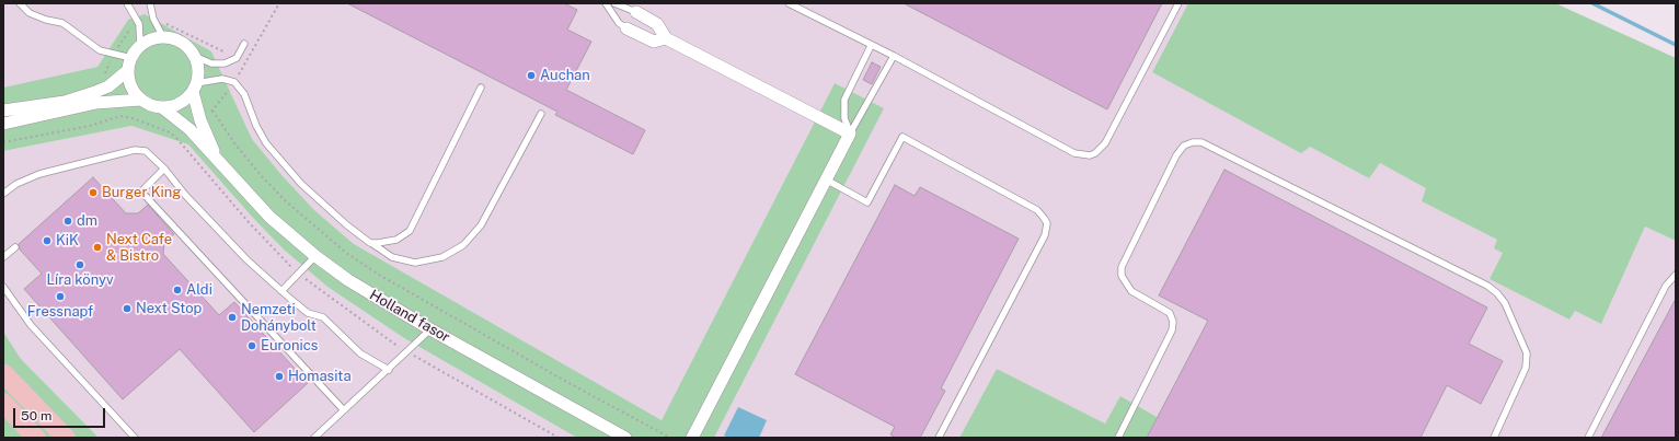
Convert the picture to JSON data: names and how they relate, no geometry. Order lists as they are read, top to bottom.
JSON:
{
  "streets": {
    "street": ["Holland fasor"]
  },
  "places": [
    "Auchan",
    "Burger King",
    "dm",
    "KiK",
    "Next Cafe & Bistro",
    "Líra könyv",
    "Aldi",
    "Fressnapf",
    "Next Stop",
    "Nemzeti Dohánybolt",
    "Euronics",
    "Homasita"
  ],
  "scale_bar": "50 m"
}
